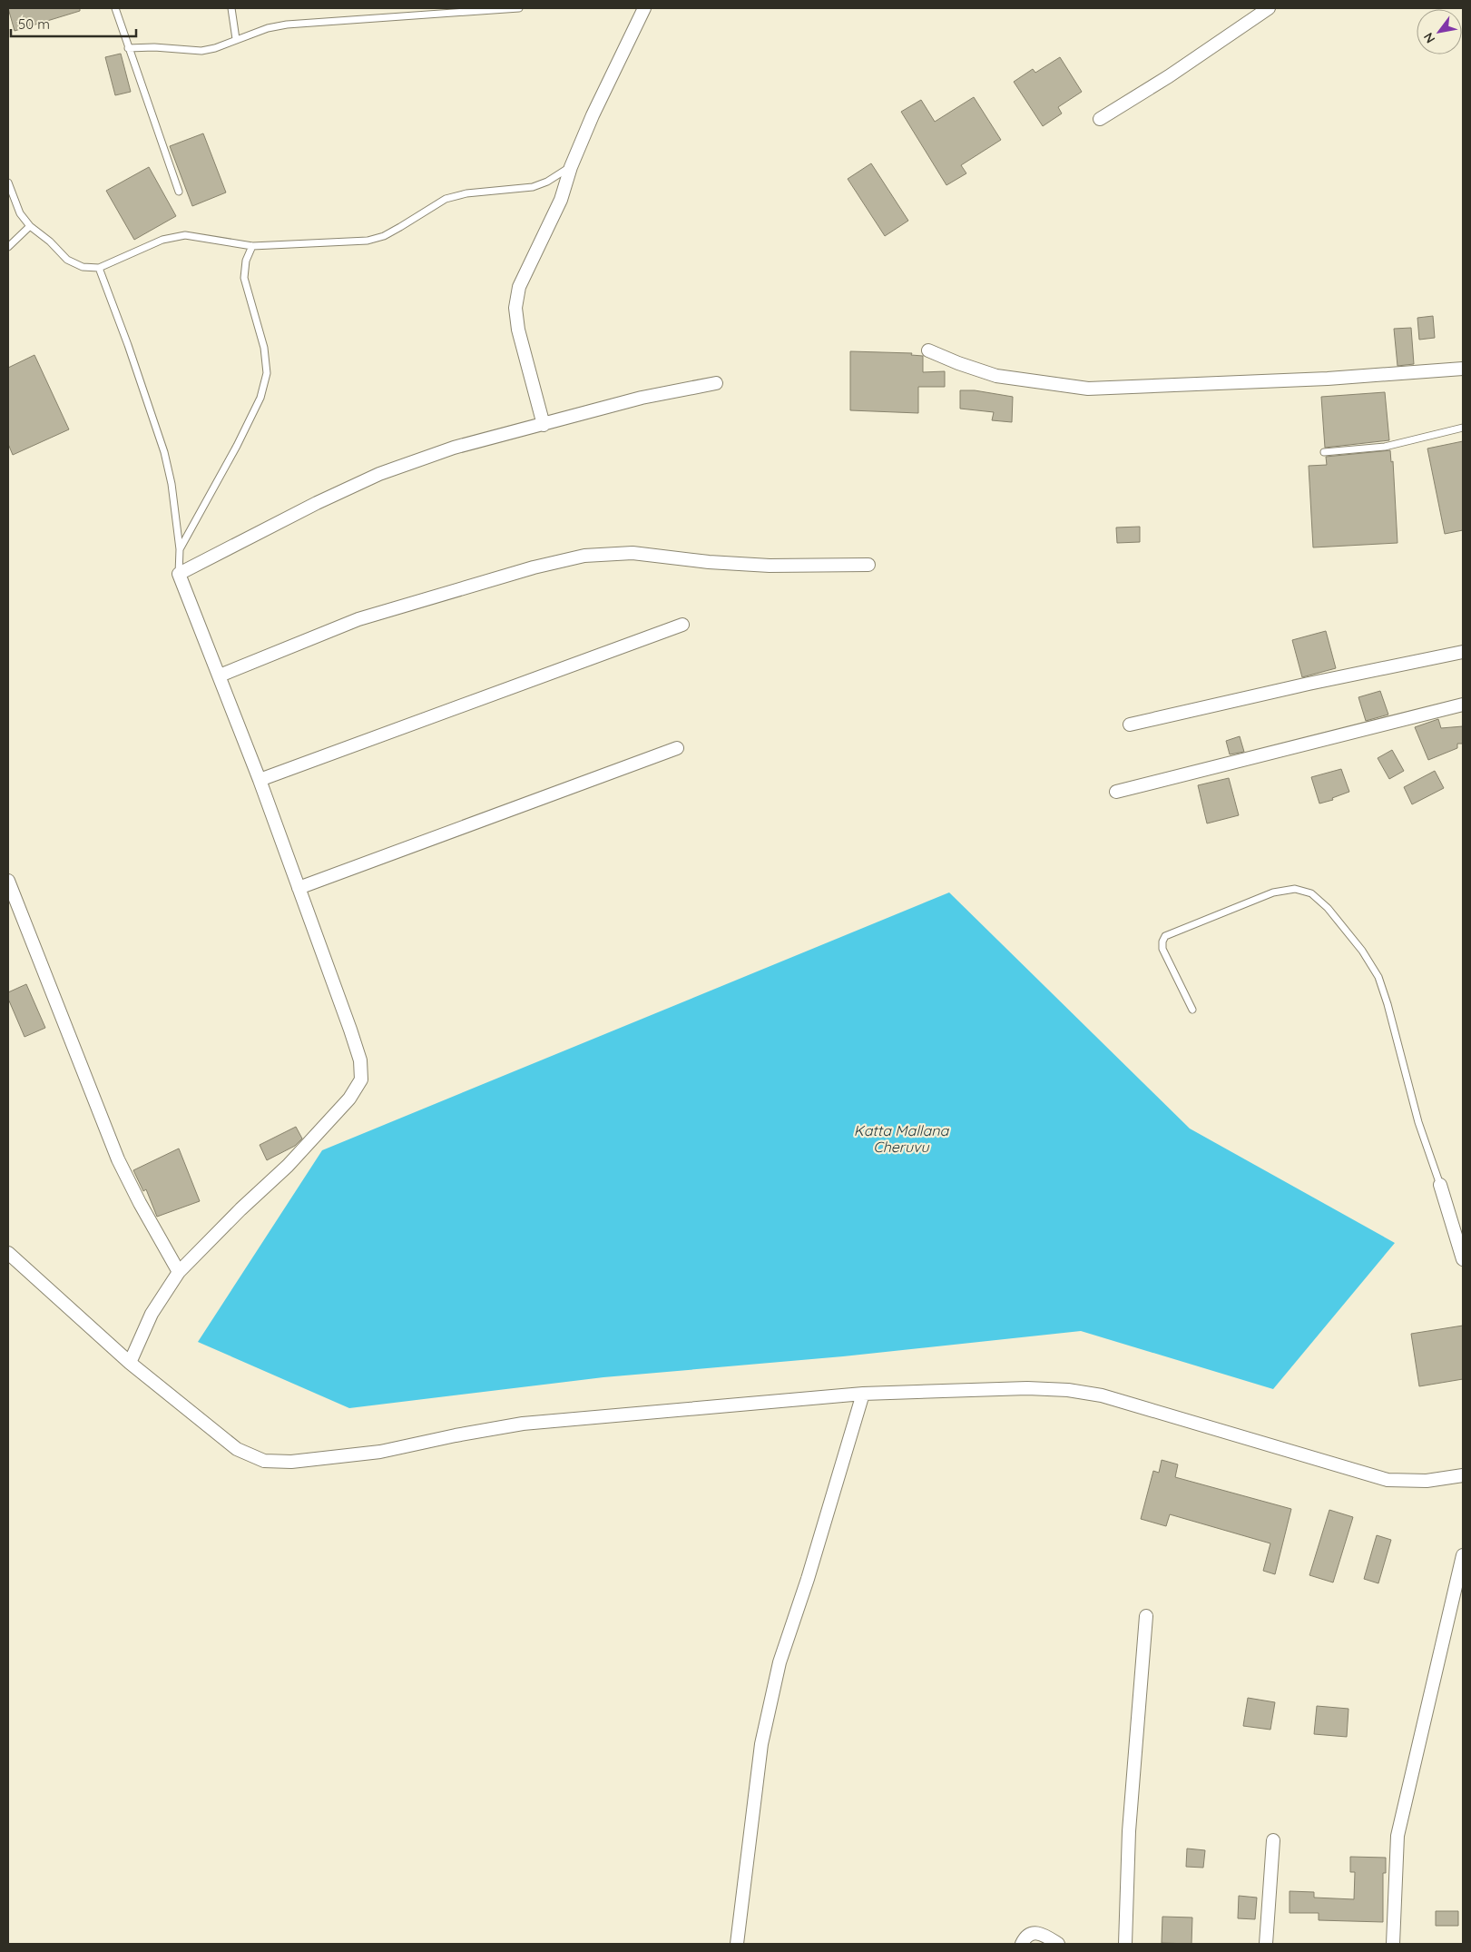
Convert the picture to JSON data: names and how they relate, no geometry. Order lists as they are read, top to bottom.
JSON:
{
  "water": ["Katta Mallana Cheruvu"],
  "scale_bar": "50 m",
  "north": "bottom left"
}
